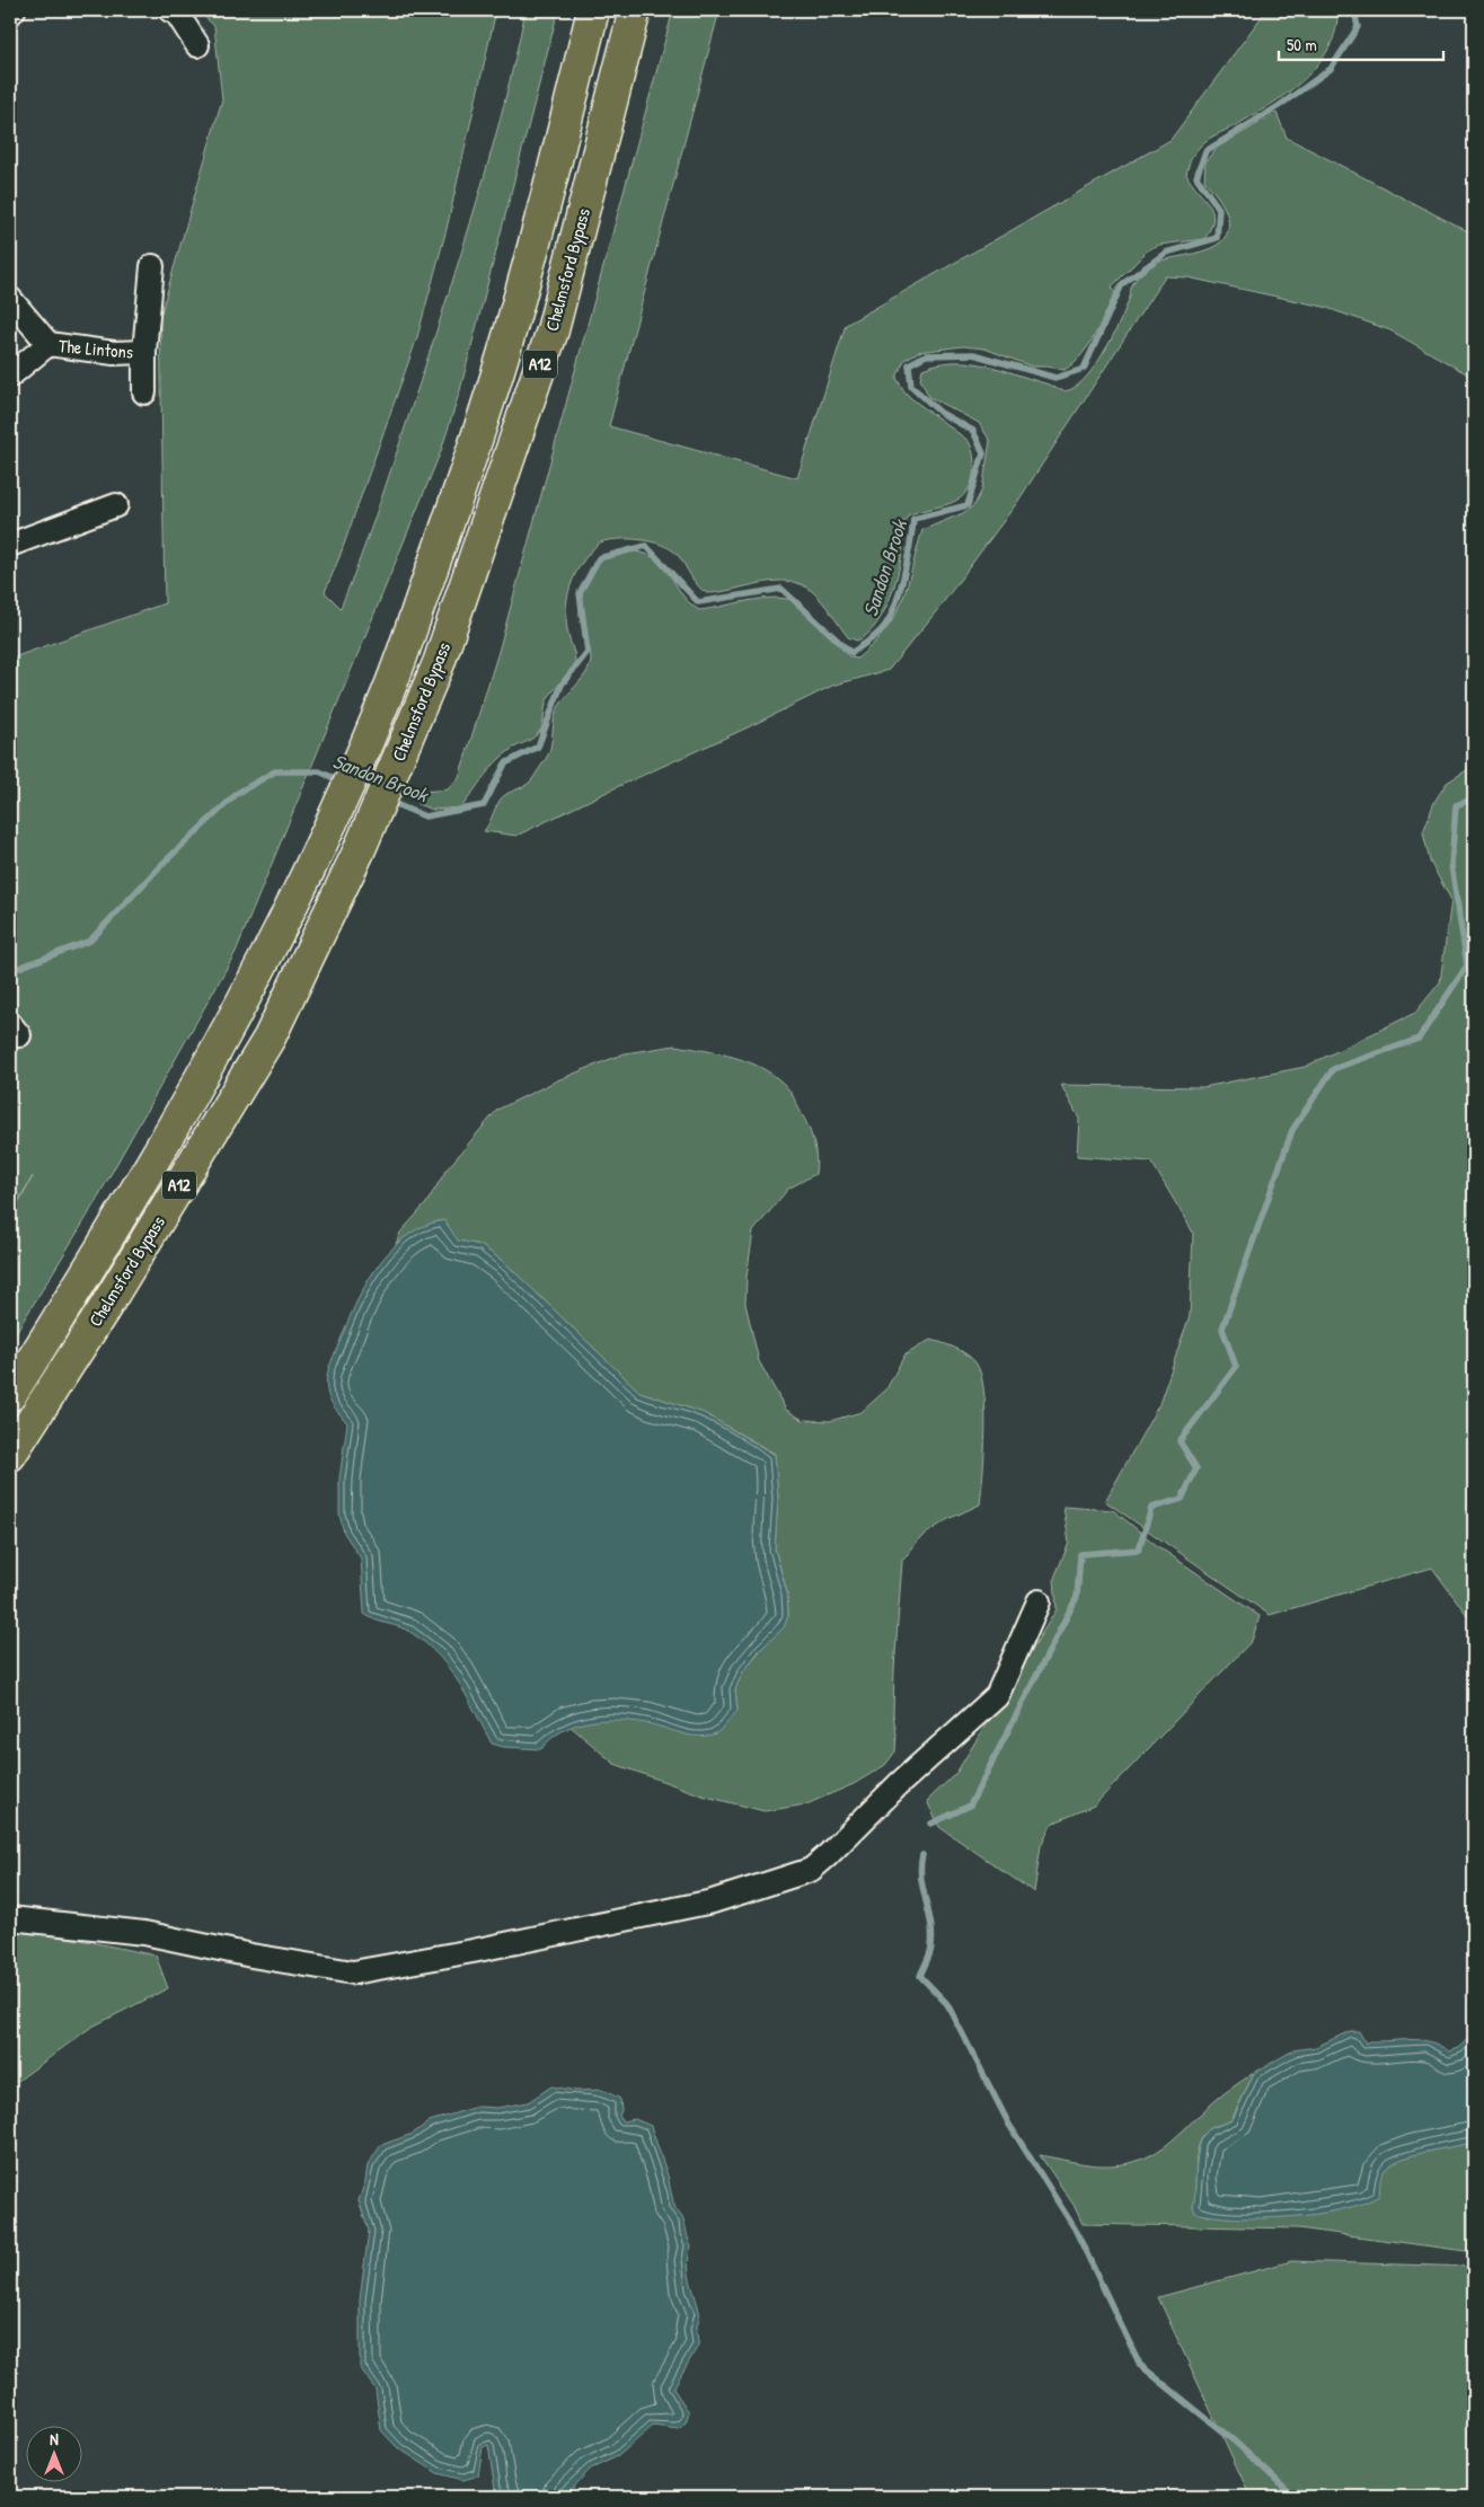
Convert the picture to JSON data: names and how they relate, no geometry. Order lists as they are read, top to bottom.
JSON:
{
  "streets": {
    "highway": ["Chelmsford Bypass", "A12"],
    "street": ["The Lintons"]
  },
  "water": ["Sandon Brook"],
  "scale_bar": "50 m",
  "north": "top"
}
